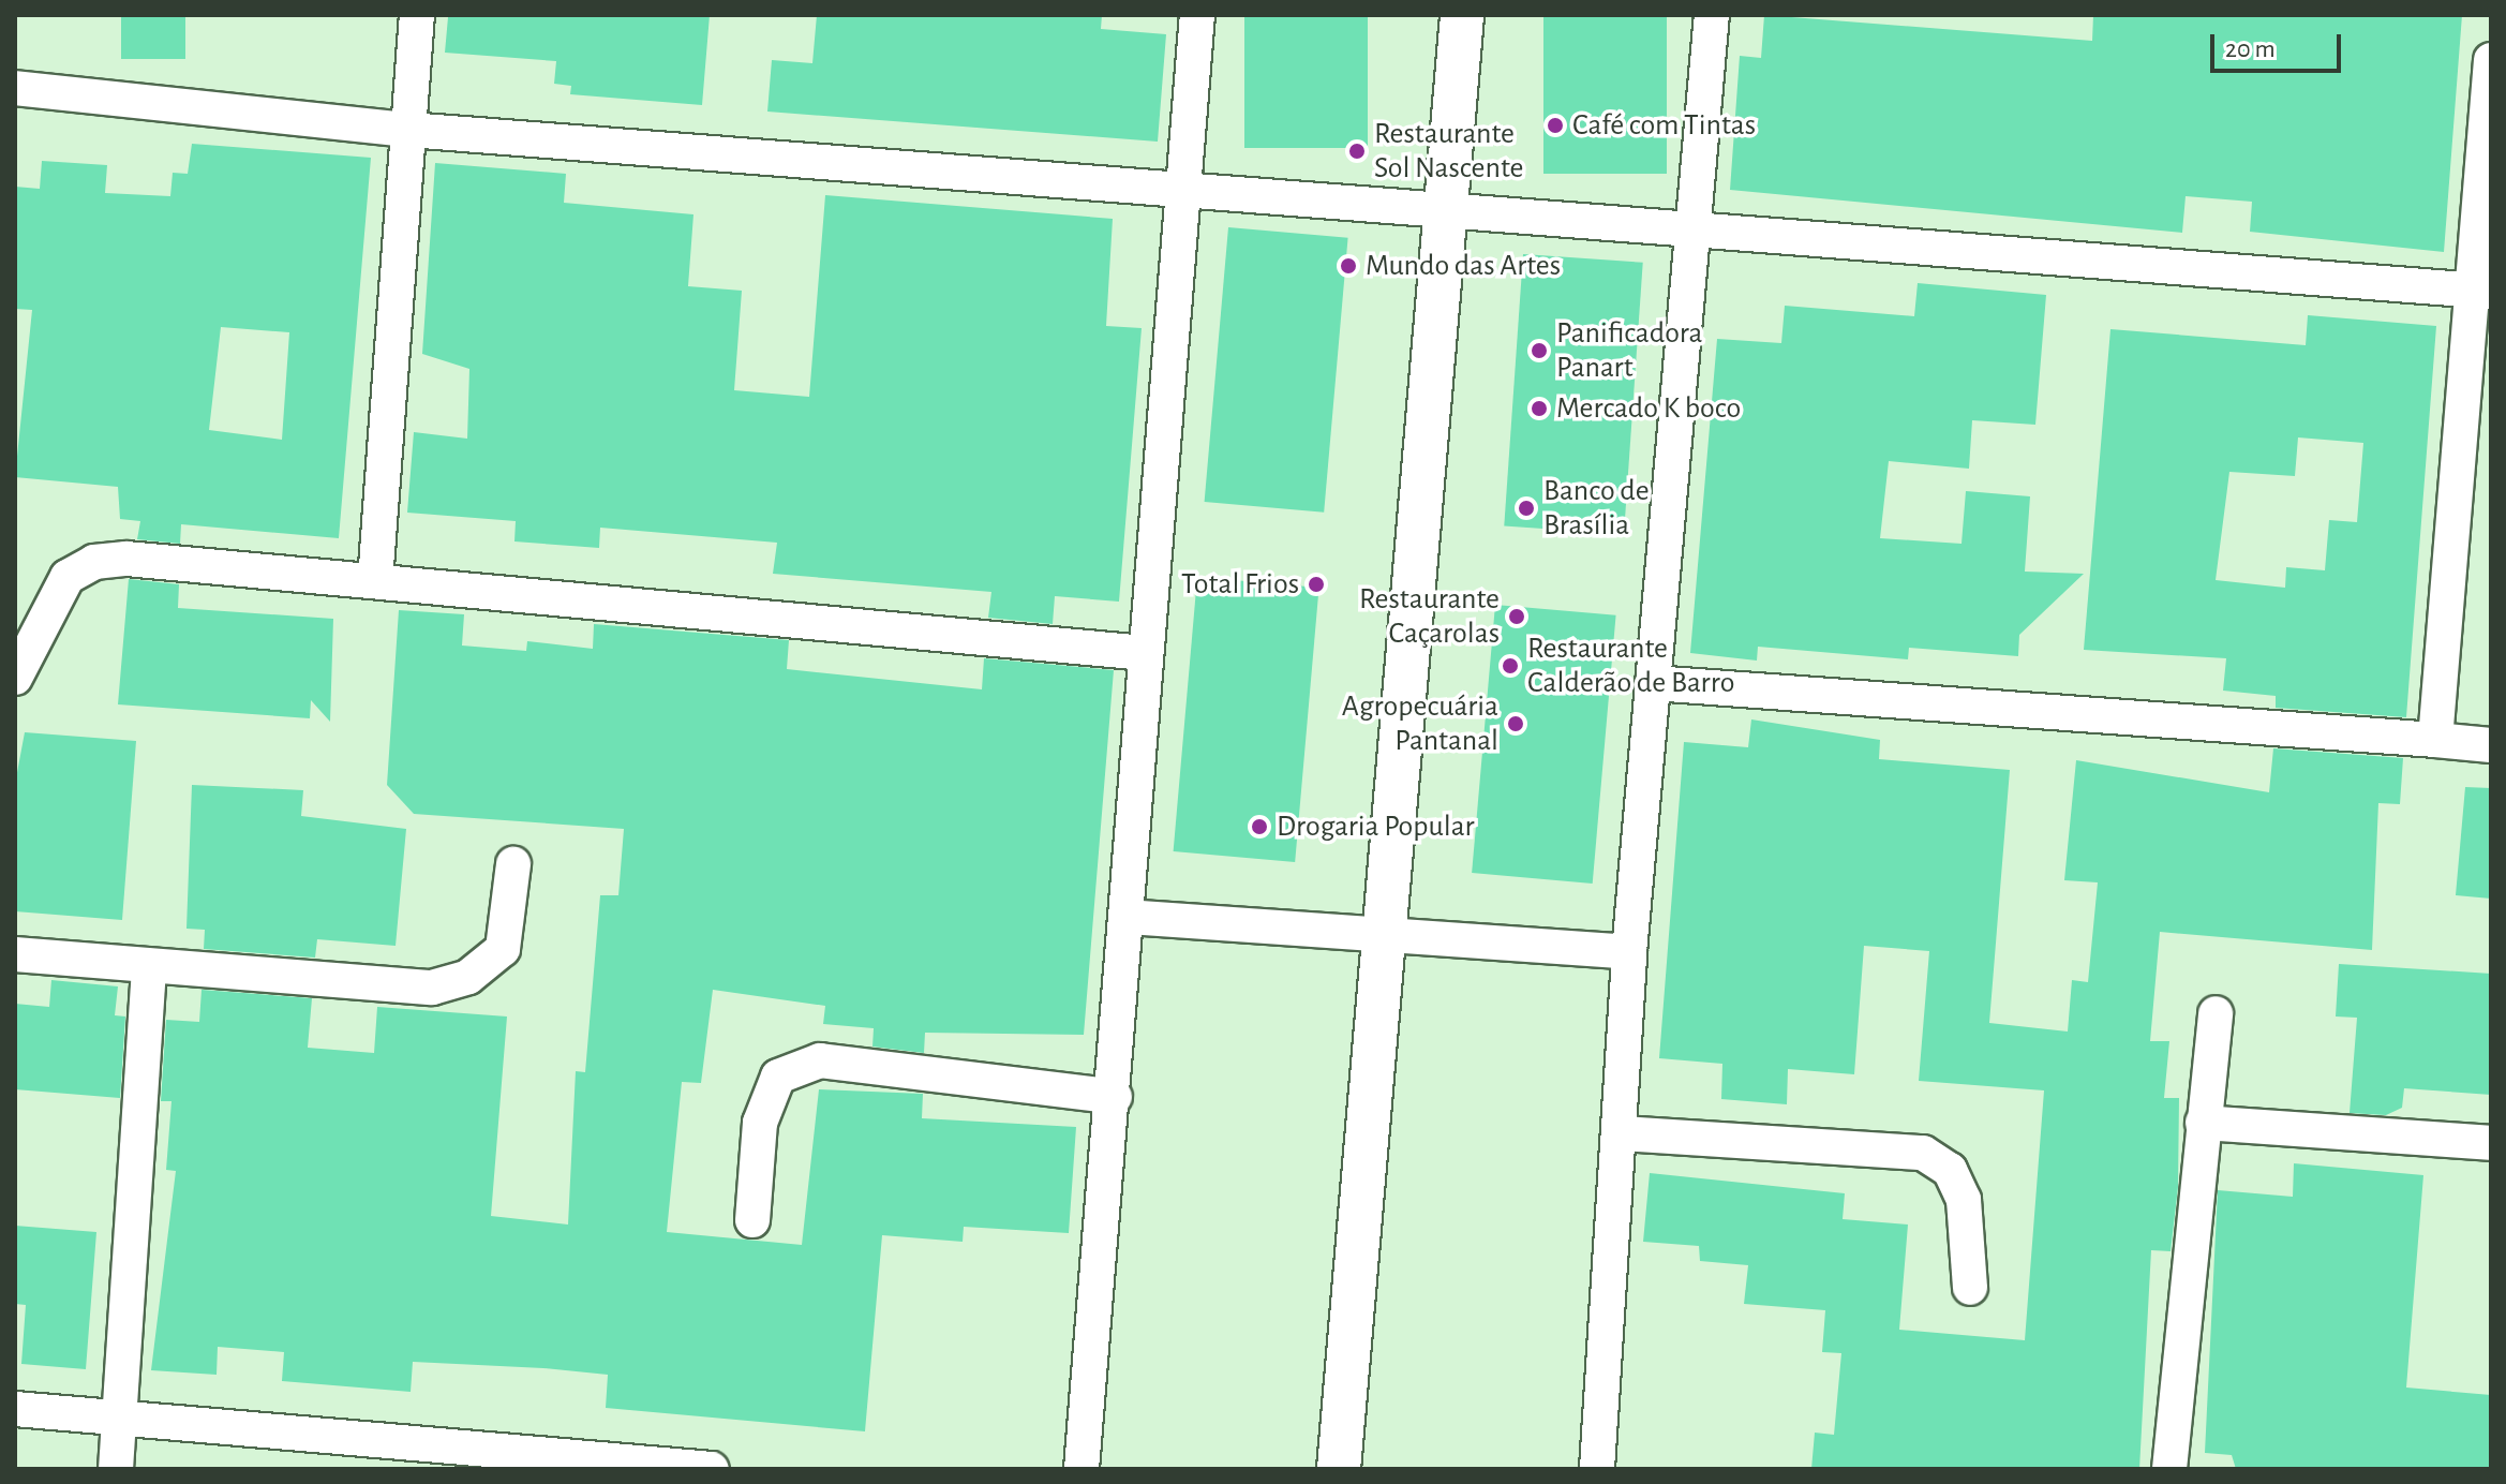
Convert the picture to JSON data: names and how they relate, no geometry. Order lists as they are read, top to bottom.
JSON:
{
  "places": [
    "Café com Tintas",
    "Restaurante Sol Nascente",
    "Mundo das Artes",
    "Panificadora Panart",
    "Mercado K boco",
    "Banco de Brasília",
    "Total Frios",
    "Restaurante Caçarolas",
    "Restaurante Calderão de Barro",
    "Agropecuária Pantanal",
    "Drogaria Popular"
  ],
  "scale_bar": "20 m"
}
